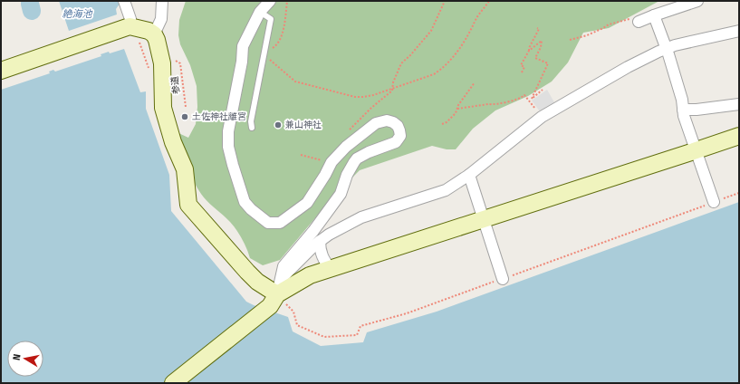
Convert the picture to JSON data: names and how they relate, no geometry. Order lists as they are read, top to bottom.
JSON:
{
  "streets": {
    "path": ["参道"]
  },
  "water": ["絶海池"],
  "places": ["土佐神社離宮", "兼山神社"],
  "north": "left"
}
